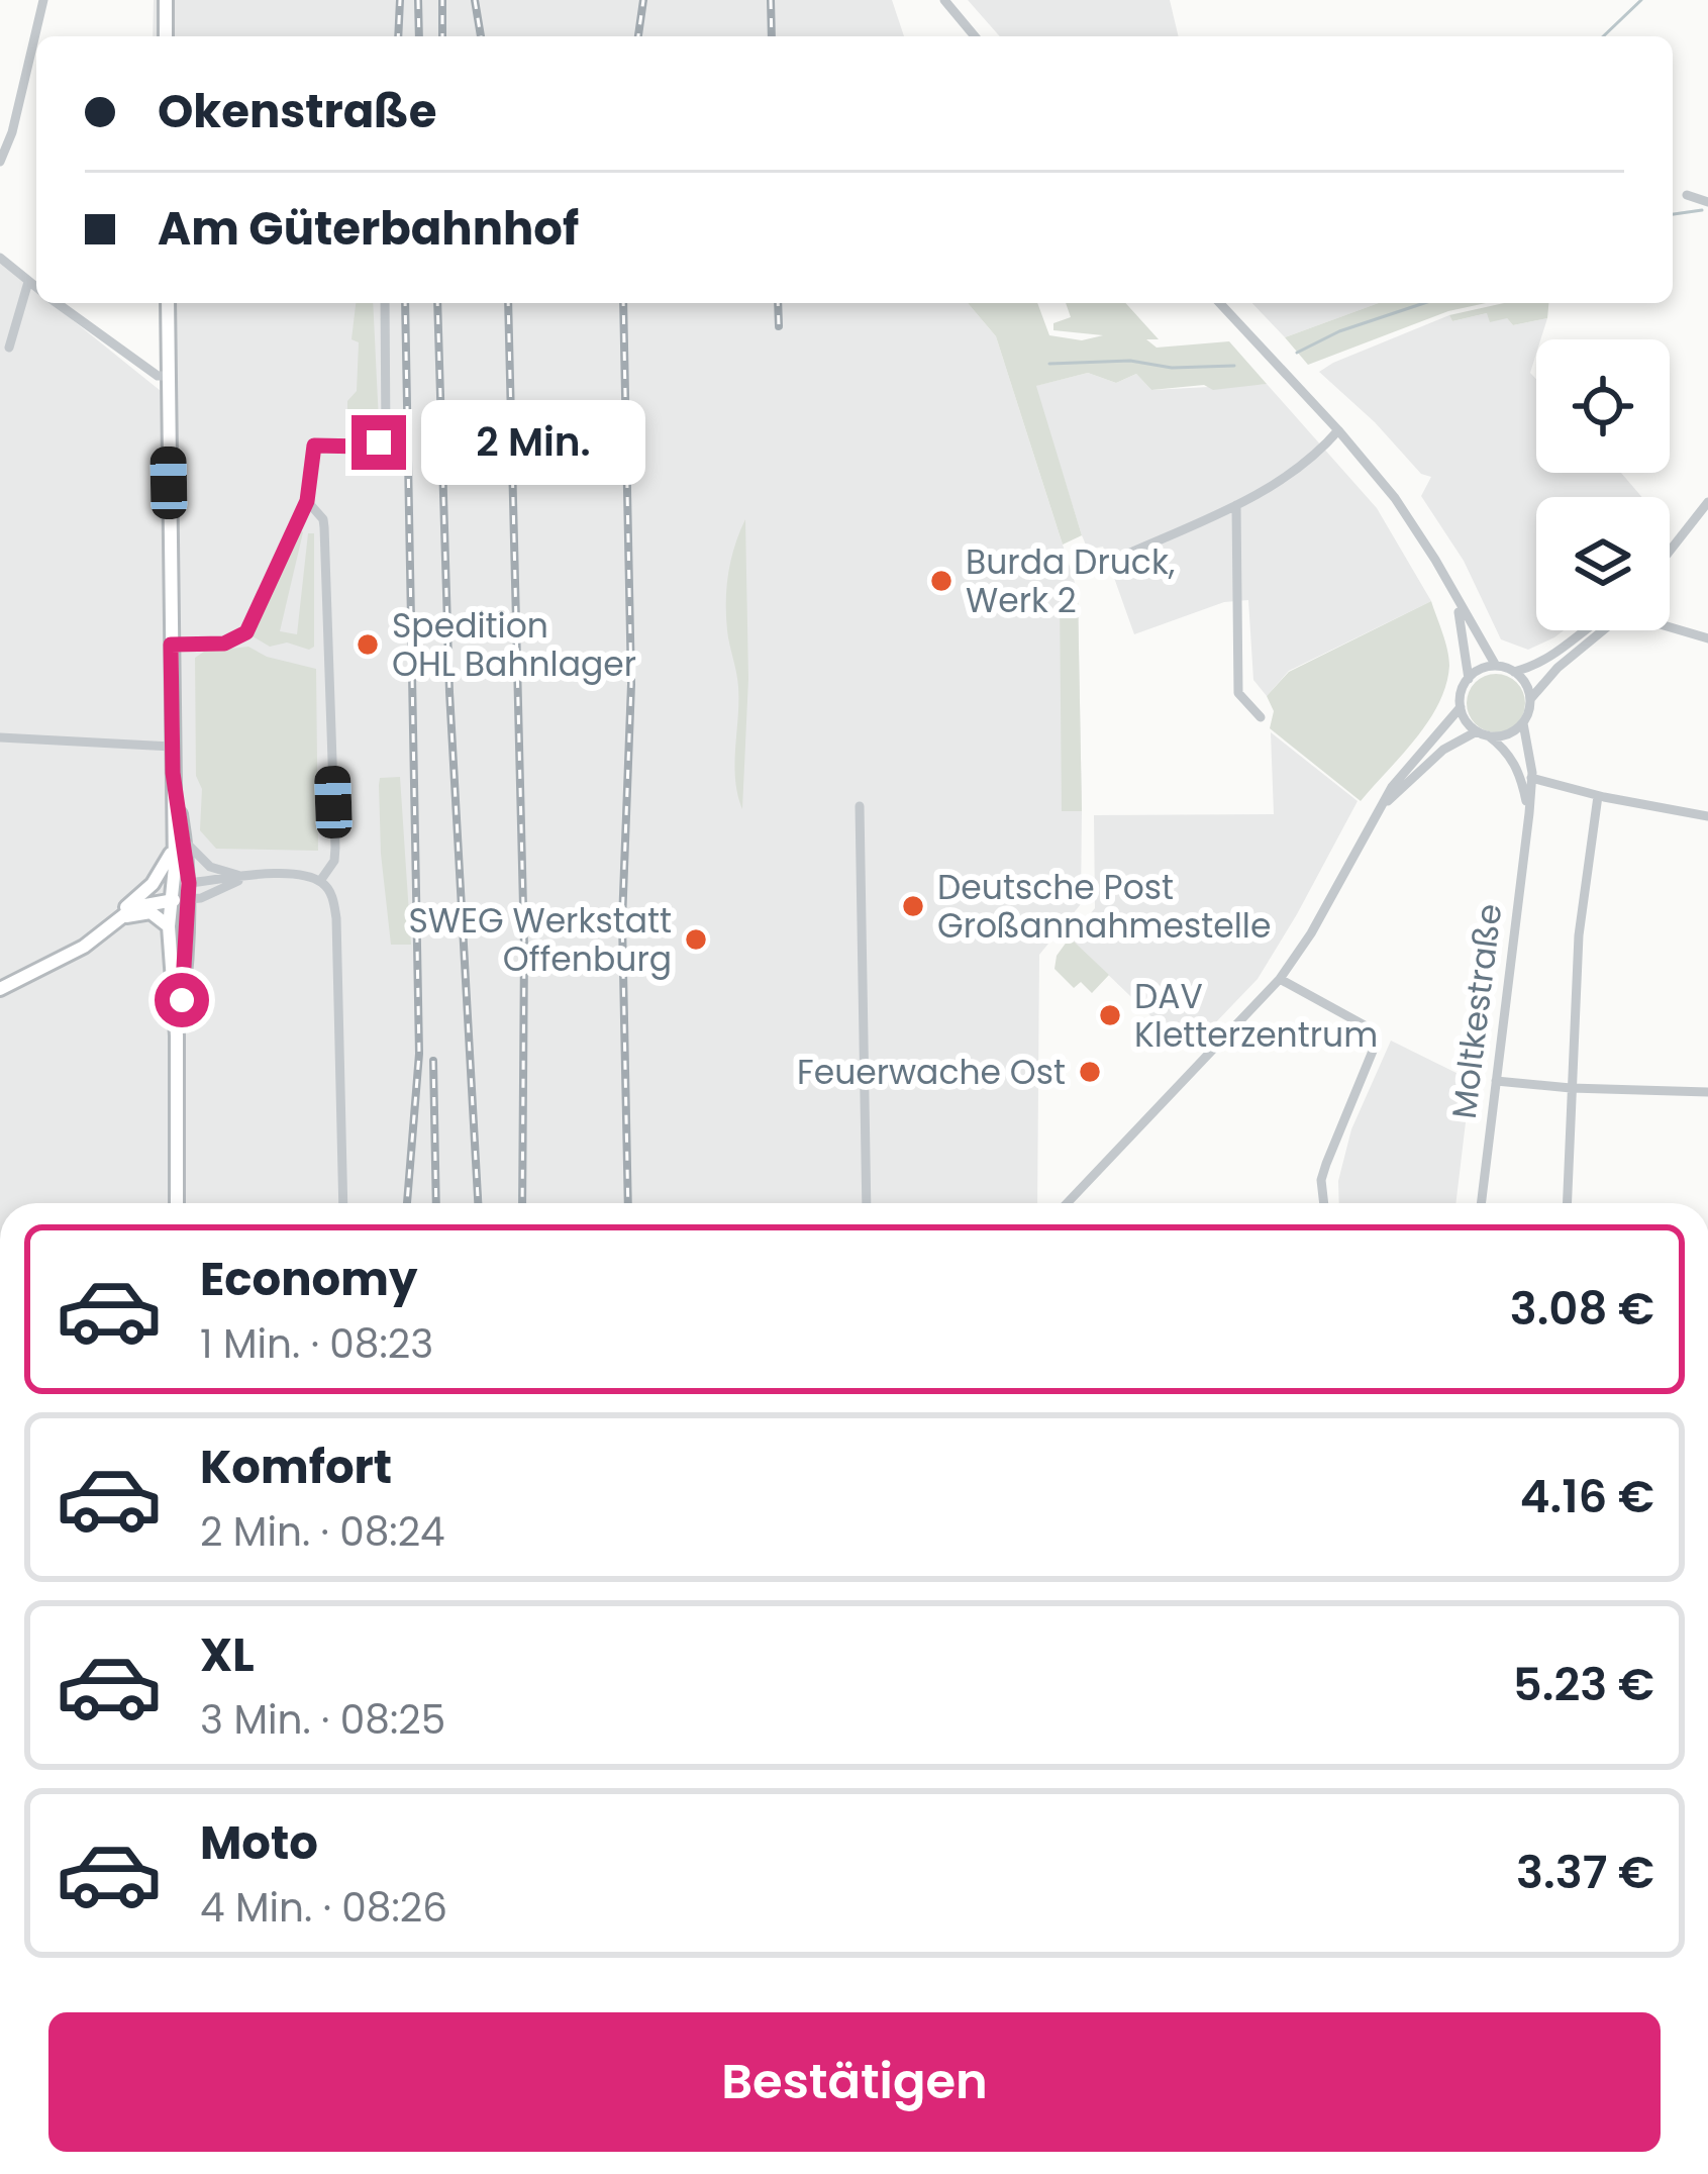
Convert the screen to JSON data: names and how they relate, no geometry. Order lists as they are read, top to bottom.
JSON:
{
  "streets": {
    "street": ["Moltkestraße"]
  },
  "places": [
    "Burda Druck, Werk 2",
    "Spedition OHL Bahnlager",
    "Deutsche Post Großannahmestelle",
    "SWEG Werkstatt Offenburg",
    "DAV Kletterzentrum",
    "Feuerwache Ost"
  ],
  "page": {
    "banner": ["Okenstraße", "Am Güterbahnhof"],
    "bubble": "2 Min.",
    "list": [
      {
        "name": "Economy",
        "note": "1 Min. · 08:23",
        "value": "3.08 €"
      },
      {
        "name": "Komfort",
        "note": "2 Min. · 08:24",
        "value": "4.16 €"
      },
      {
        "name": "XL",
        "note": "3 Min. · 08:25",
        "value": "5.23 €"
      },
      {
        "name": "Moto",
        "note": "4 Min. · 08:26",
        "value": "3.37 €"
      }
    ],
    "buttons": "Bestätigen"
  }
}
